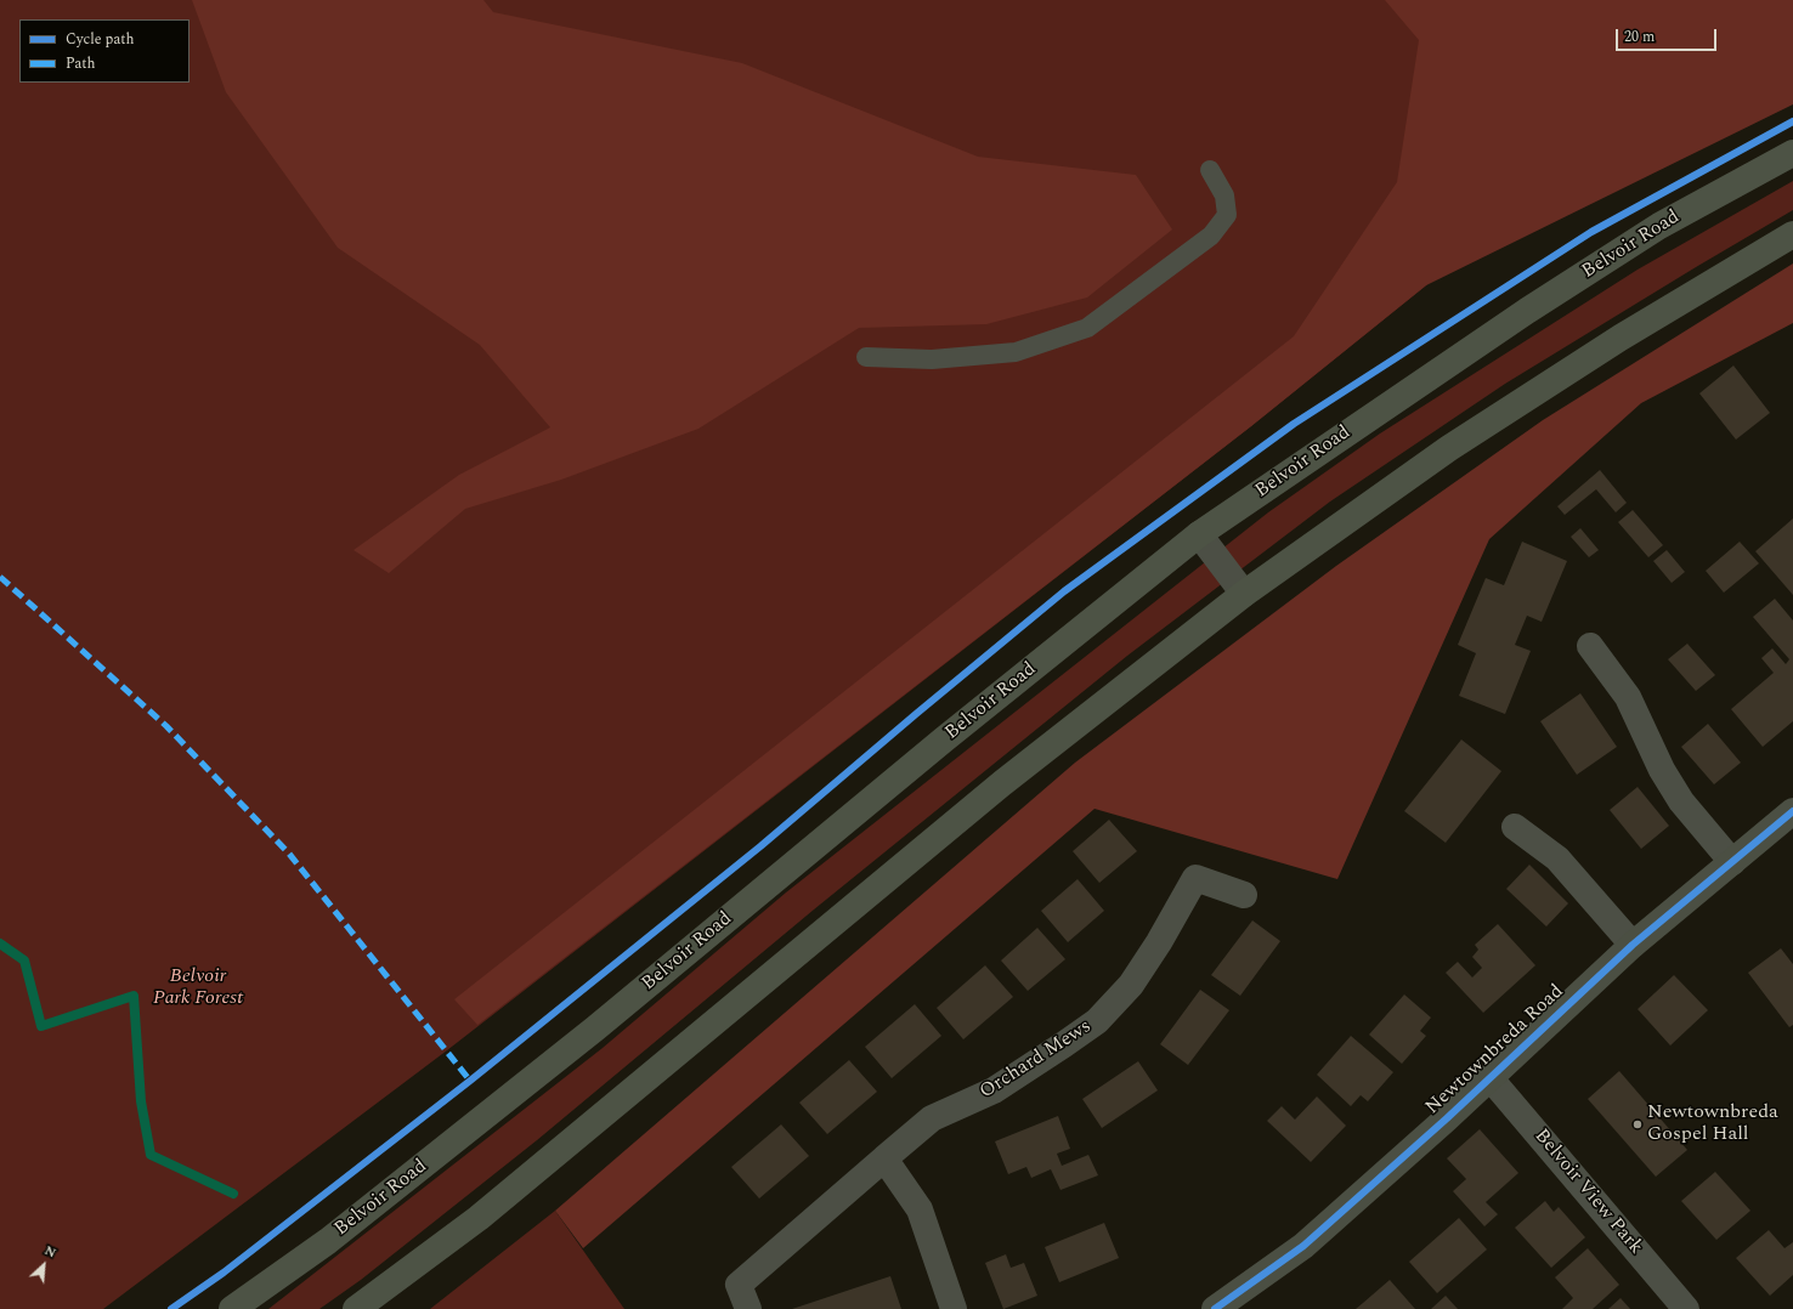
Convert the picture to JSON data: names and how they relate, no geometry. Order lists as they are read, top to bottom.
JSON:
{
  "streets": {
    "highway": ["Belvoir Road"],
    "street": ["Newtownbreda Road", "Orchard Mews", "Belvoir View Park"]
  },
  "crossings": [
    ["Newtownbreda Road", "Belvoir View Park"]
  ],
  "parks": ["Belvoir Park Forest"],
  "places": ["Newtownbreda Gospel Hall"],
  "legend": ["Cycle path", "Path"],
  "scale_bar": "20 m",
  "north": "top right"
}
